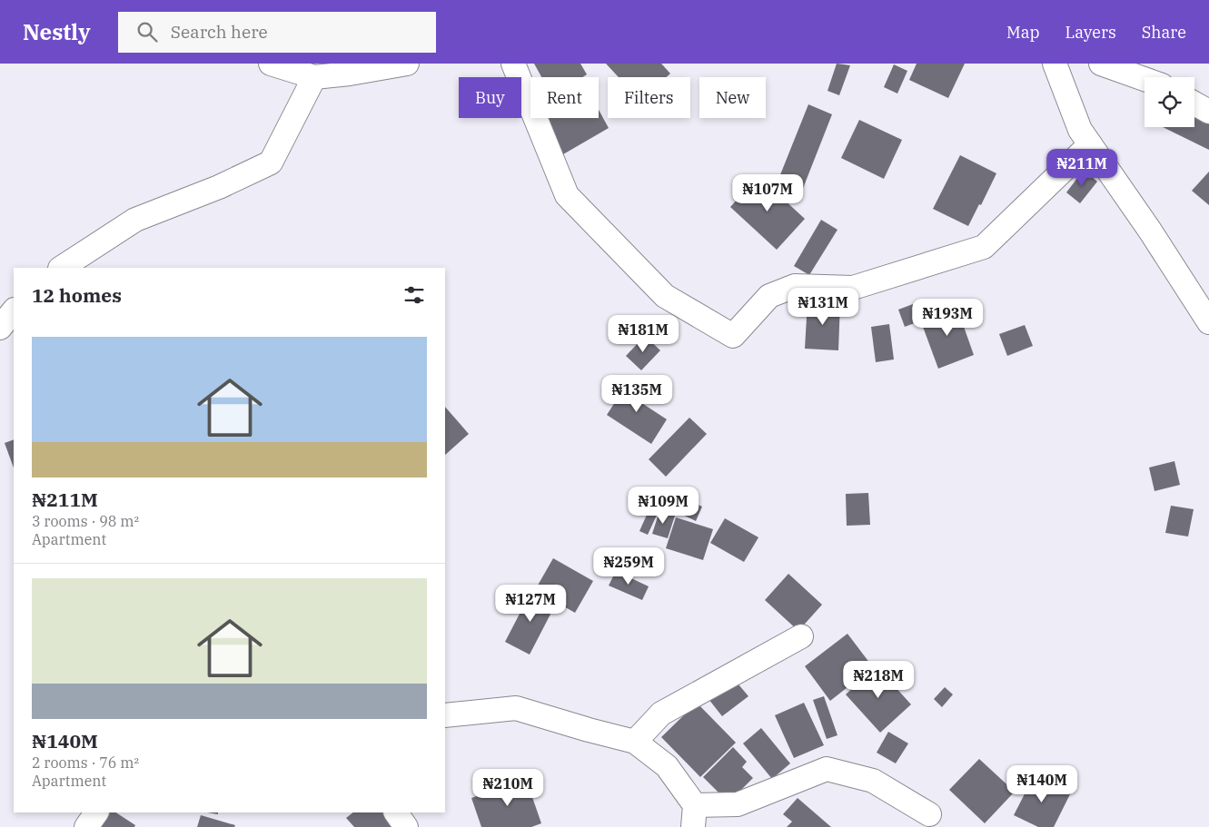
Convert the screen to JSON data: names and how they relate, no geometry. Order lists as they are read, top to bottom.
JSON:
{
  "page": {
    "header": "Nestly",
    "search": "Search here",
    "nav": ["Map", "Layers", "Share"],
    "chip": [
      "Buy",
      "Rent",
      "Filters",
      "New"
    ],
    "price": [
      "₦211M",
      "₦107M",
      "₦131M",
      "₦193M",
      "₦181M",
      "₦135M",
      "₦109M",
      "₦259M",
      "₦127M",
      "₦218M",
      "₦140M",
      "₦210M"
    ],
    "heading": "12 homes",
    "list": [
      {
        "name": "₦211M",
        "note": "3 rooms · 98 m² · Apartment"
      },
      {
        "name": "₦140M",
        "note": "2 rooms · 76 m² · Apartment"
      }
    ]
  }
}
